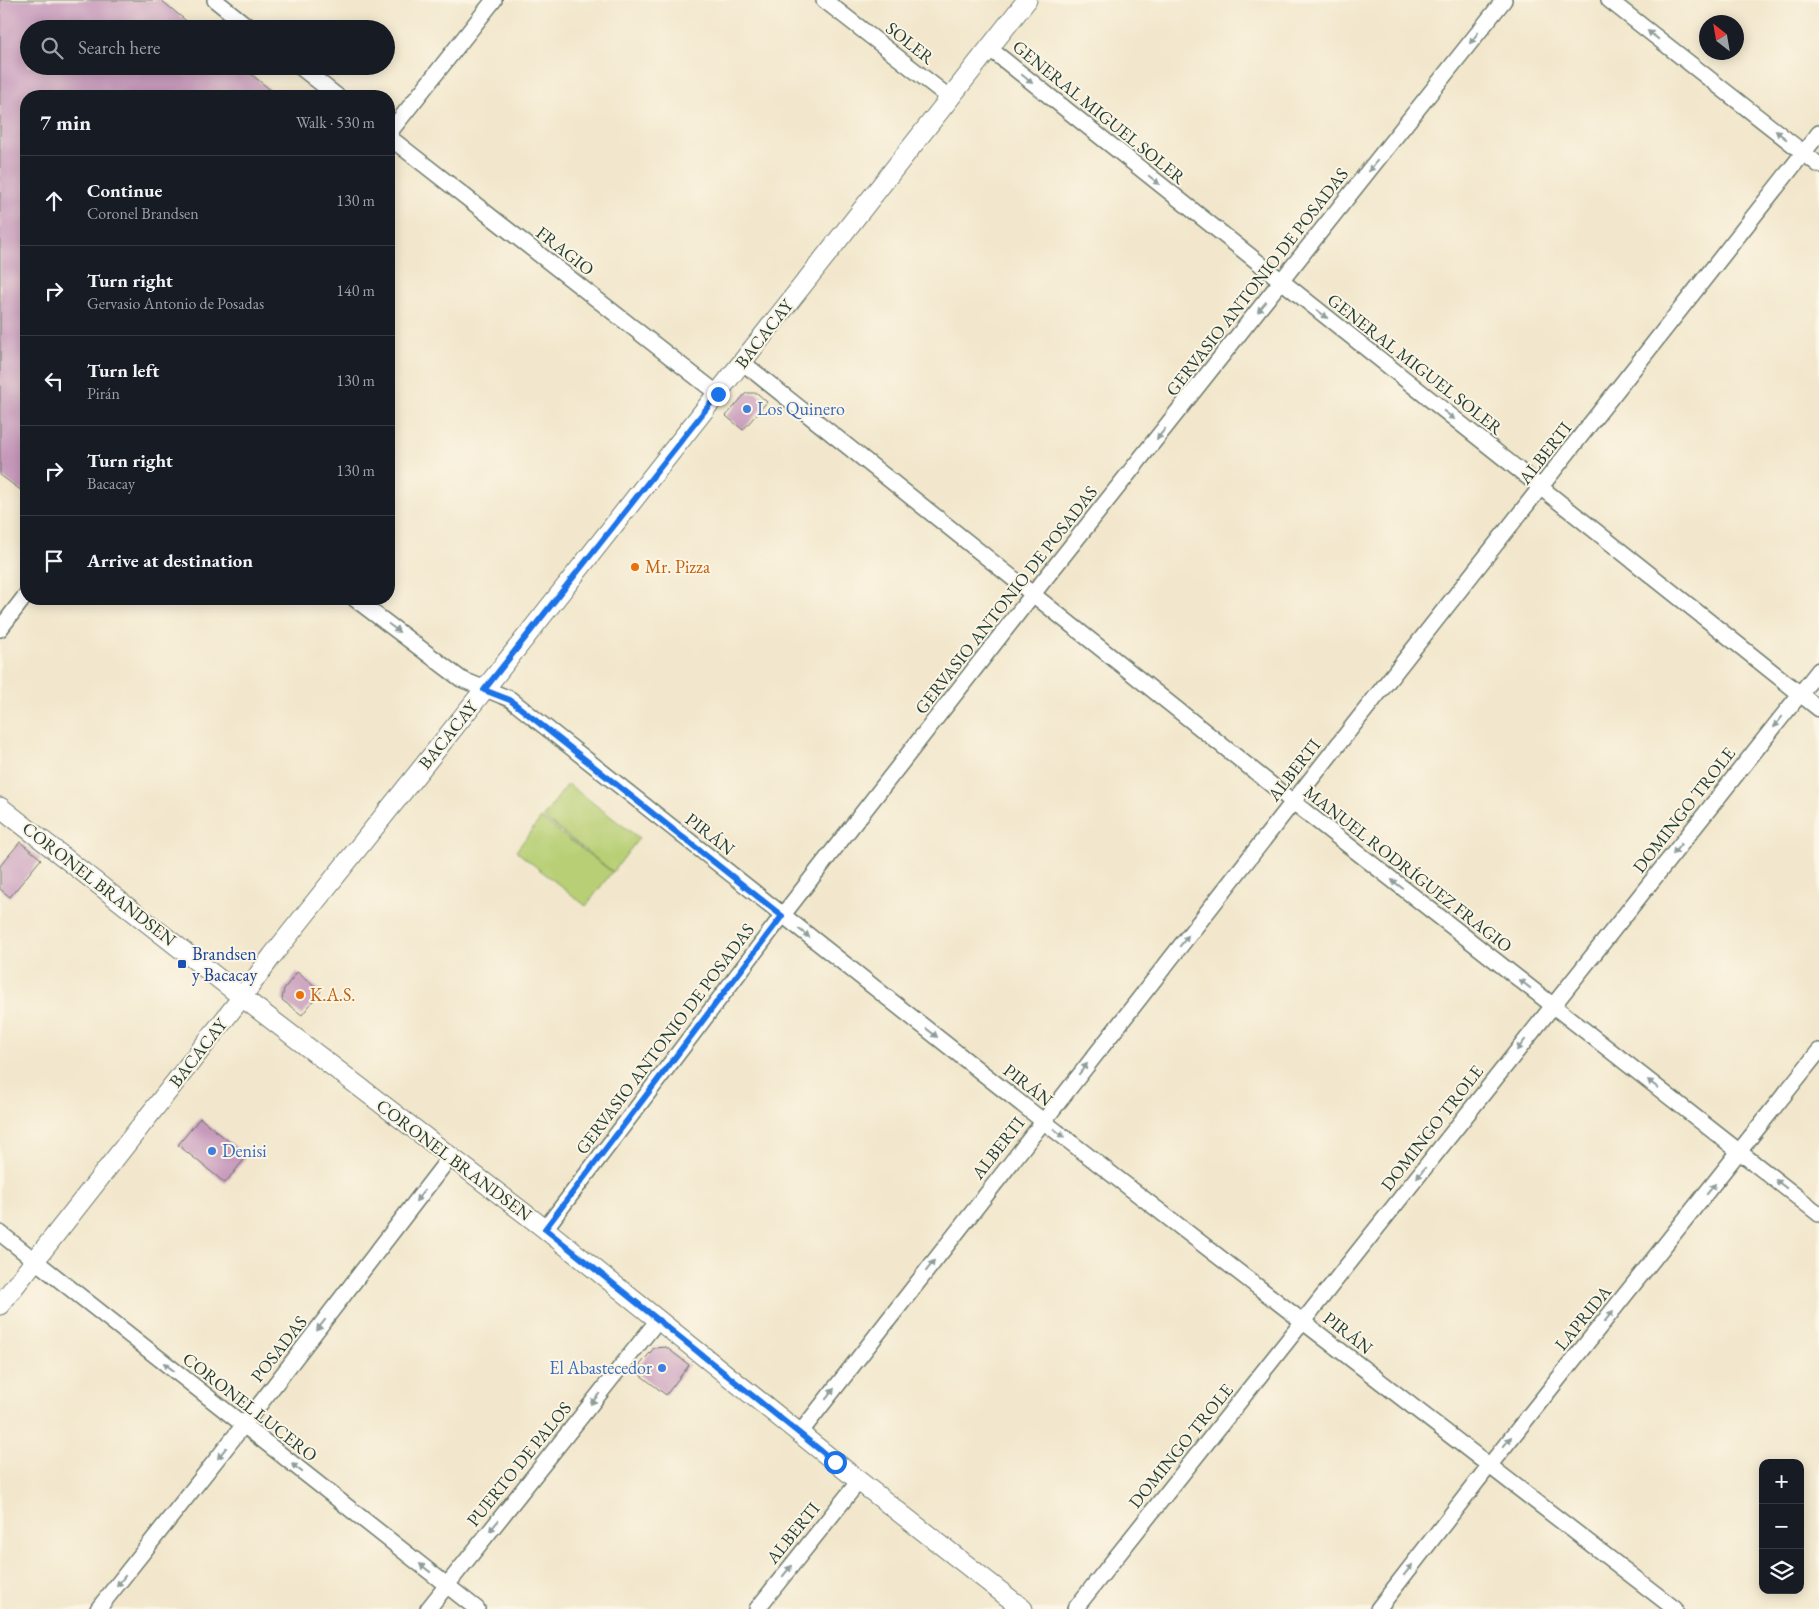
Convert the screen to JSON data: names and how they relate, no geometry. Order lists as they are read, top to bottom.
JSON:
{
  "streets": {
    "street": [
      "SOLER",
      "GENERAL MIGUEL SOLER",
      "FRAGIO",
      "GERVASIO ANTONIO DE POSADAS",
      "BACACAY",
      "ALBERTI",
      "DOMINGO TROLE",
      "PIRÁN",
      "MANUEL RODRÍGUEZ FRAGIO",
      "CORONEL BRANDSEN",
      "LAPRIDA",
      "POSADAS",
      "CORONEL LUCERO",
      "PUERTO DE PALOS"
    ]
  },
  "crossings": [
    ["SOLER", "BACACAY"],
    ["GENERAL MIGUEL SOLER", "GERVASIO ANTONIO DE POSADAS"],
    ["GENERAL MIGUEL SOLER", "BACACAY"],
    ["GENERAL MIGUEL SOLER", "ALBERTI"],
    ["GENERAL MIGUEL SOLER", "DOMINGO TROLE"],
    ["FRAGIO", "BACACAY"],
    ["GERVASIO ANTONIO DE POSADAS", "PIRÁN"],
    ["GERVASIO ANTONIO DE POSADAS", "MANUEL RODRÍGUEZ FRAGIO"],
    ["GERVASIO ANTONIO DE POSADAS", "CORONEL BRANDSEN"],
    ["BACACAY", "PIRÁN"],
    ["BACACAY", "MANUEL RODRÍGUEZ FRAGIO"],
    ["BACACAY", "CORONEL BRANDSEN"],
    ["BACACAY", "CORONEL LUCERO"],
    ["ALBERTI", "PIRÁN"],
    ["ALBERTI", "MANUEL RODRÍGUEZ FRAGIO"],
    ["ALBERTI", "CORONEL BRANDSEN"],
    ["DOMINGO TROLE", "PIRÁN"],
    ["DOMINGO TROLE", "MANUEL RODRÍGUEZ FRAGIO"],
    ["PIRÁN", "LAPRIDA"],
    ["MANUEL RODRÍGUEZ FRAGIO", "LAPRIDA"],
    ["CORONEL BRANDSEN", "POSADAS"],
    ["CORONEL BRANDSEN", "PUERTO DE PALOS"],
    ["POSADAS", "CORONEL LUCERO"],
    ["CORONEL LUCERO", "PUERTO DE PALOS"]
  ],
  "one_way": [
    "GENERAL MIGUEL SOLER",
    "GERVASIO ANTONIO DE POSADAS",
    "ALBERTI",
    "DOMINGO TROLE",
    "PIRÁN",
    "MANUEL RODRÍGUEZ FRAGIO",
    "LAPRIDA",
    "POSADAS",
    "CORONEL LUCERO",
    "PUERTO DE PALOS"
  ],
  "places": {
    "other": [
      "Los Quinero",
      "Mr. Pizza",
      "K.A.S.",
      "Denisi",
      "El Abastecedor"
    ],
    "transit": ["Brandsen y Bacacay"]
  },
  "north": "top left",
  "page": {
    "search": "Search here",
    "heading": ["7 min", "Walk · 530 m"],
    "list": [
      ["Continue", "Coronel Brandsen", "130 m"],
      ["Turn right", "Gervasio Antonio de Posadas", "140 m"],
      ["Turn left", "Pirán", "130 m"],
      ["Turn right", "Bacacay", "130 m"],
      "Arrive at destination"
    ],
    "map_buttons": ["+", "−"]
  }
}
